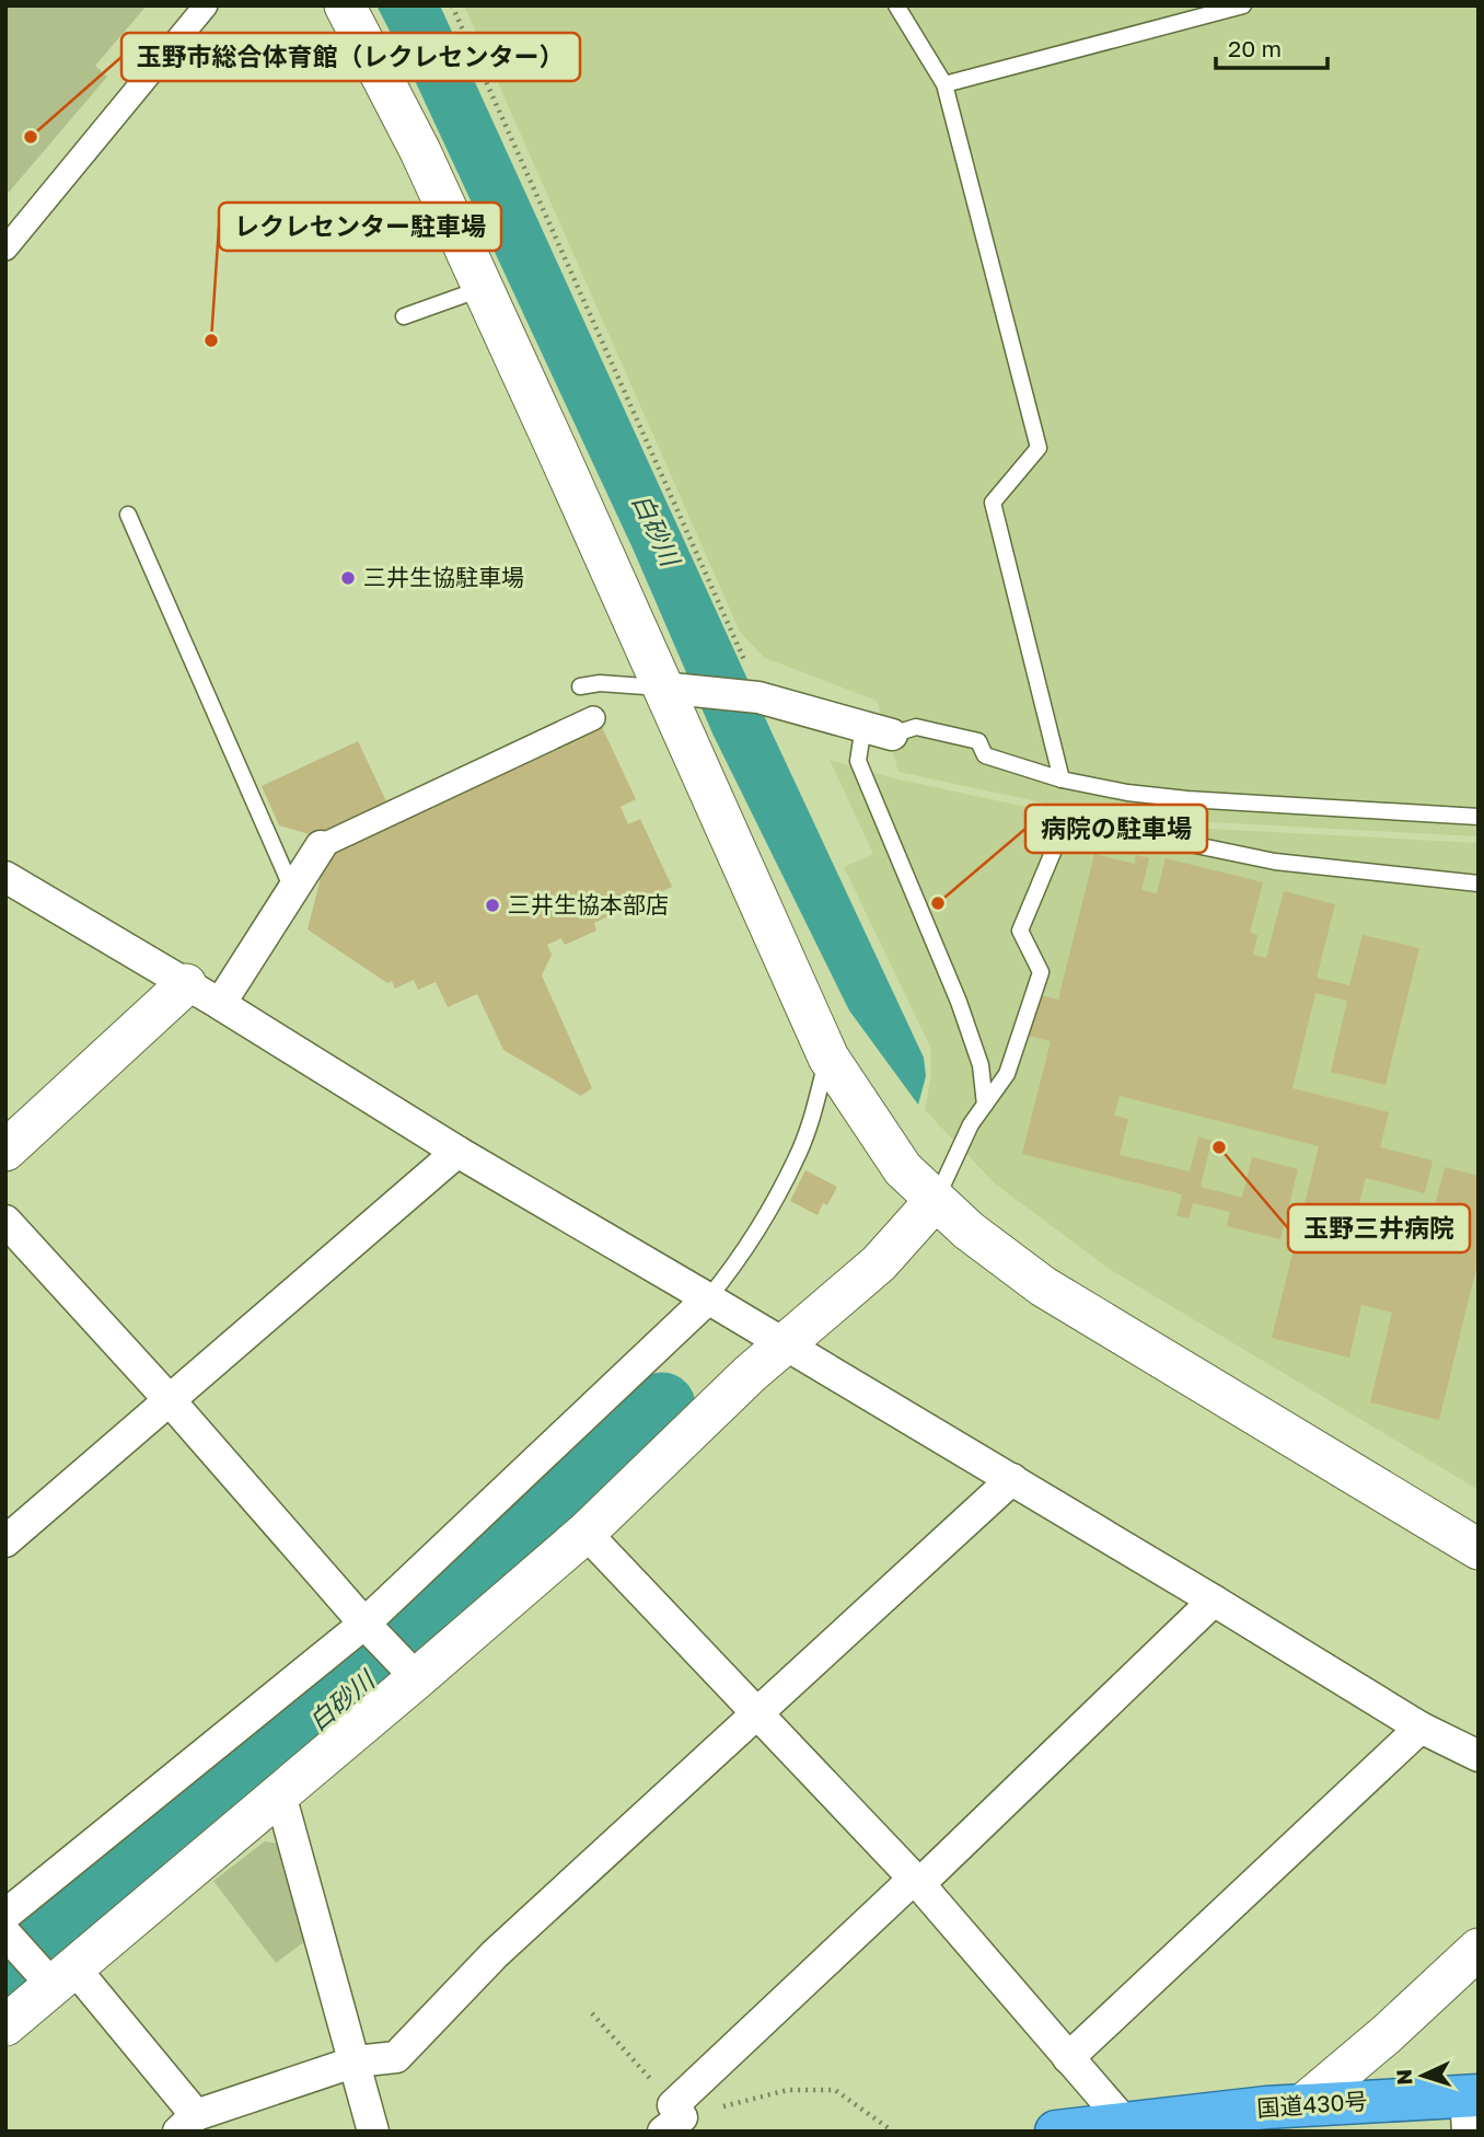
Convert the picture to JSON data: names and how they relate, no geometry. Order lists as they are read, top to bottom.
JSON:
{
  "streets": {
    "highway": ["国道430号"]
  },
  "water": ["白砂川"],
  "places": [
    "玉野市総合体育館（レクレセンター）",
    "レクレセンター駐車場",
    "三井生協駐車場",
    "病院の駐車場",
    "三井生協本部店",
    "玉野三井病院"
  ],
  "scale_bar": "20 m",
  "north": "left"
}
